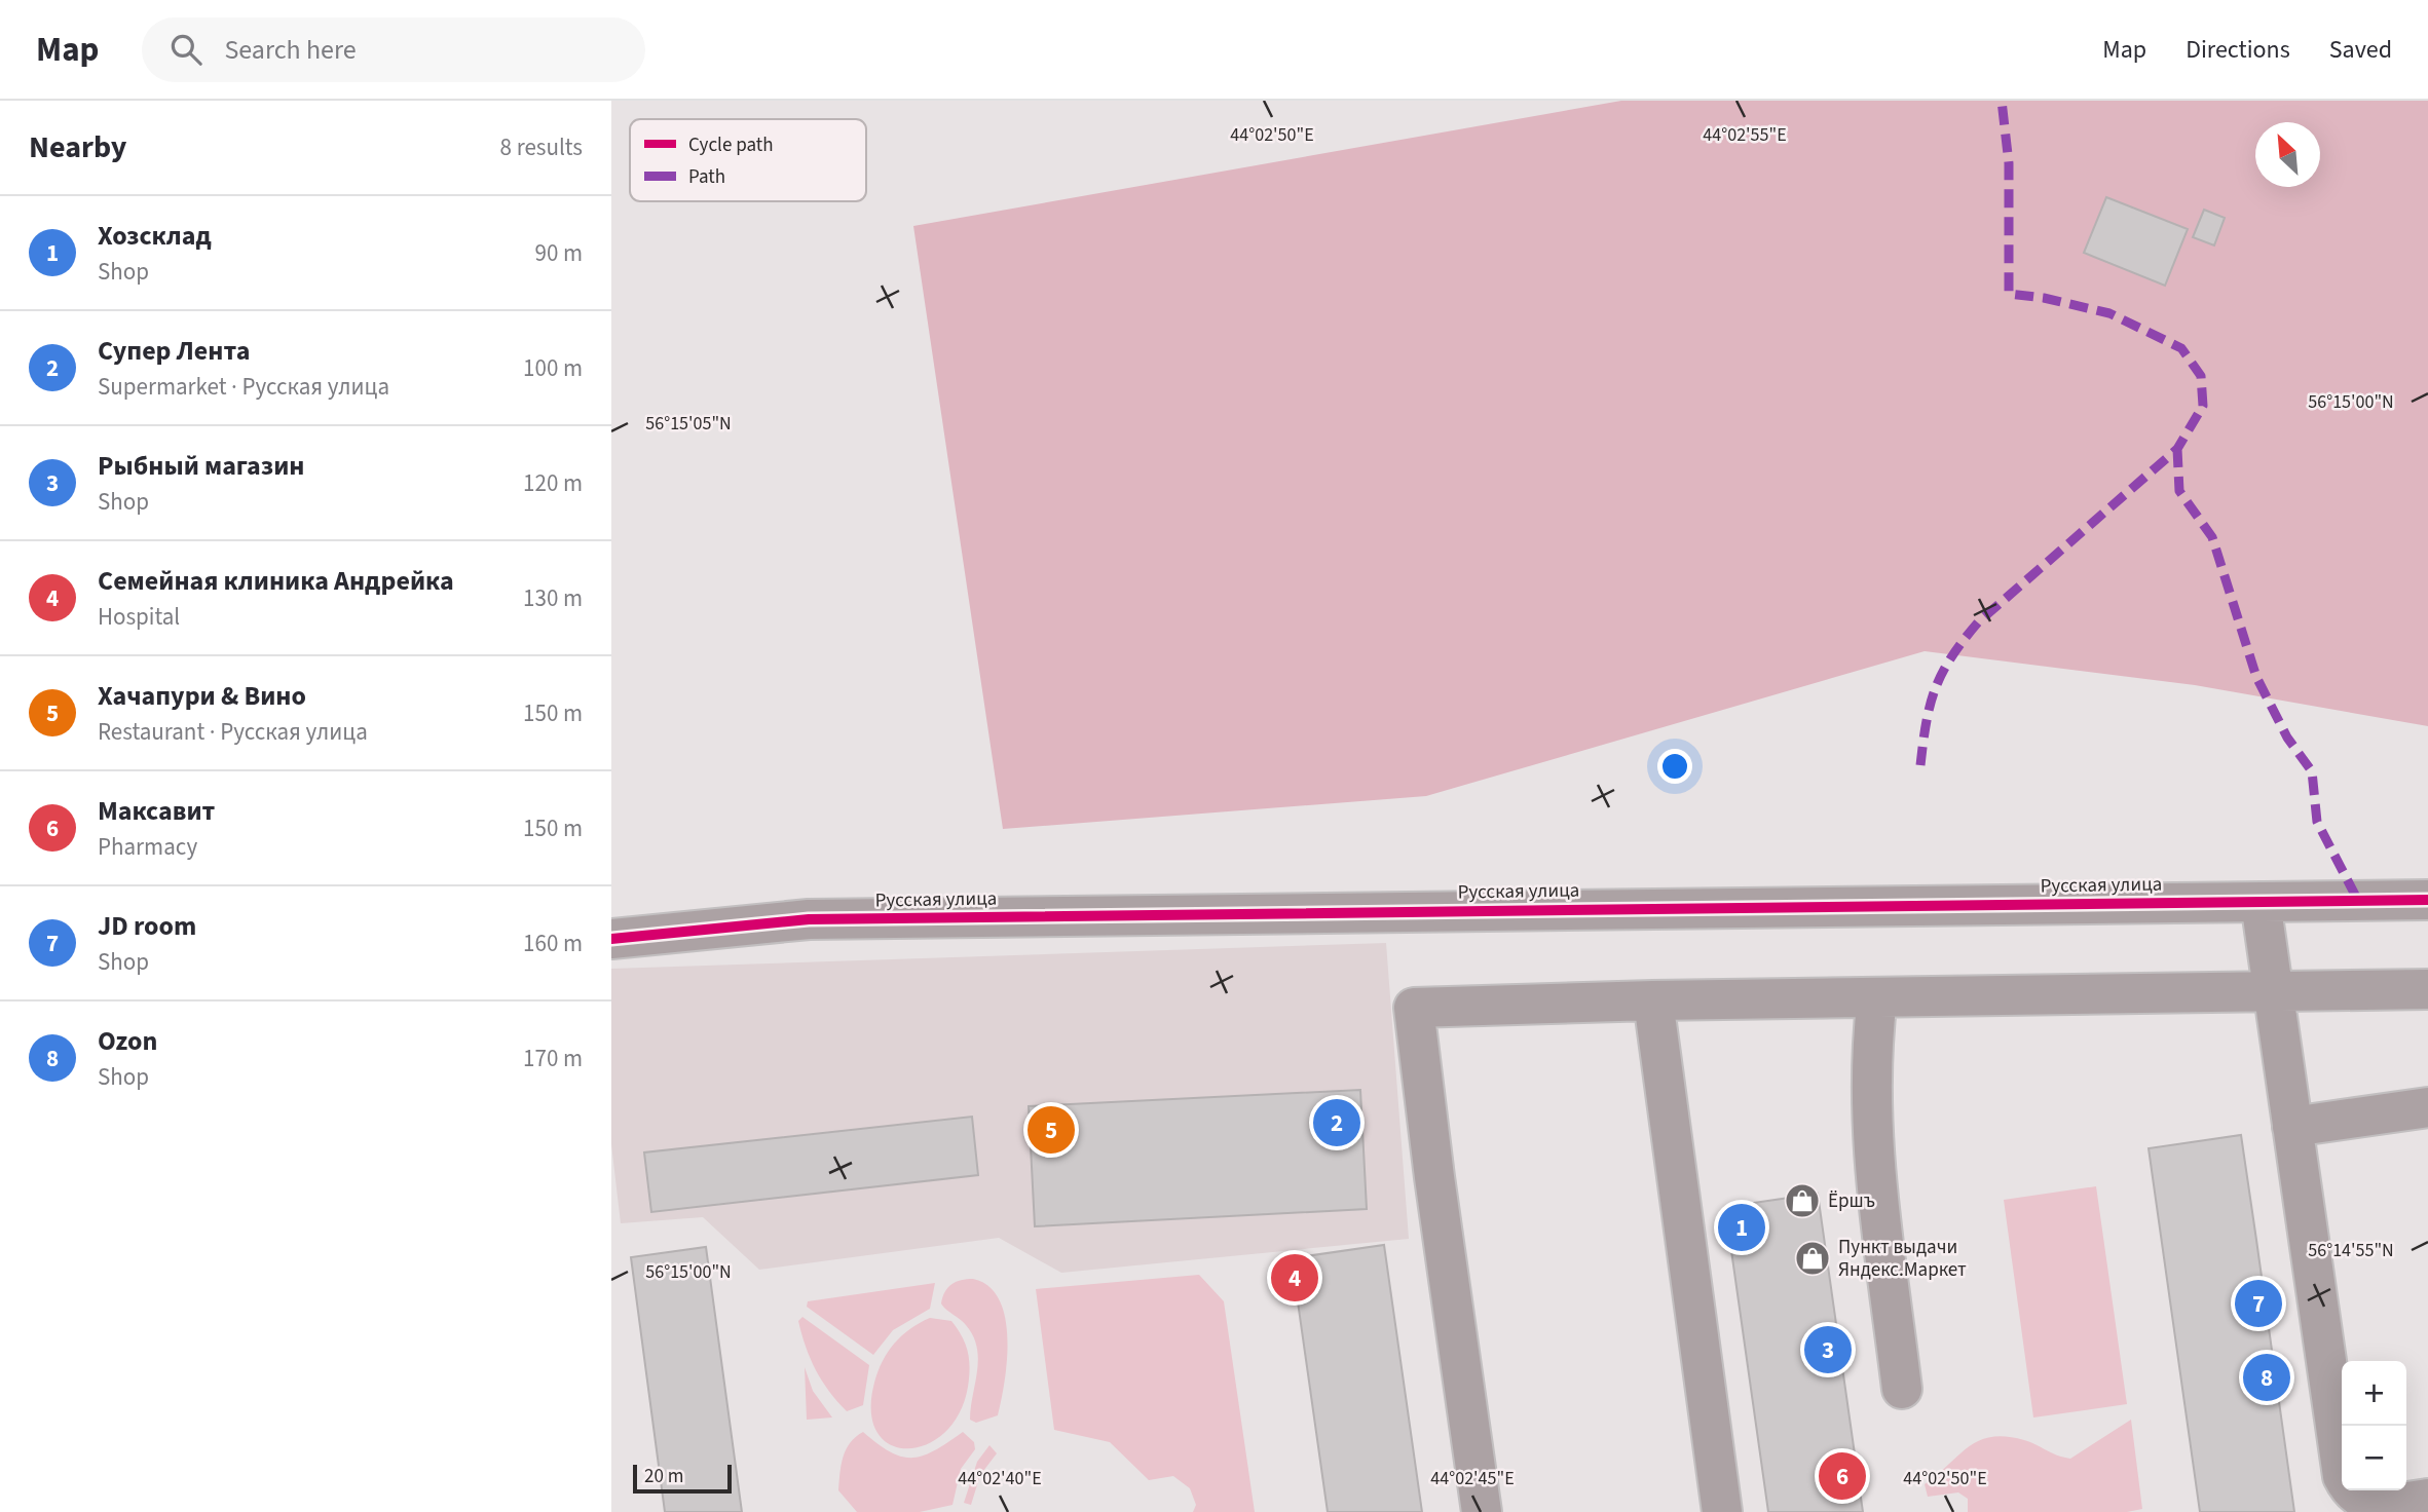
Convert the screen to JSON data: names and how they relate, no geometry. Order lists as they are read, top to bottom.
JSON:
{
  "streets": {
    "street": ["Русская улица"]
  },
  "places": {
    "shop": ["Ёршъ", "Пункт выдачи Яндекс.Маркет"]
  },
  "legend": ["Cycle path", "Path"],
  "scale_bar": "20 m",
  "north": "top left",
  "page": {
    "header": "Map",
    "search": "Search here",
    "nav": ["Map", "Directions", "Saved"],
    "heading": ["Nearby", "8 results"],
    "list": [
      {
        "mark": "1",
        "name": "Хозсклад",
        "note": "Shop",
        "value": "90 m"
      },
      {
        "mark": "2",
        "name": "Супер Лента",
        "note": "Supermarket · Русская улица",
        "value": "100 m"
      },
      {
        "mark": "3",
        "name": "Рыбный магазин",
        "note": "Shop",
        "value": "120 m"
      },
      {
        "mark": "4",
        "name": "Семейная клиника Андрейка",
        "note": "Hospital",
        "value": "130 m"
      },
      {
        "mark": "5",
        "name": "Хачапури & Вино",
        "note": "Restaurant · Русская улица",
        "value": "150 m"
      },
      {
        "mark": "6",
        "name": "Максавит",
        "note": "Pharmacy",
        "value": "150 m"
      },
      {
        "mark": "7",
        "name": "JD room",
        "note": "Shop",
        "value": "160 m"
      },
      {
        "mark": "8",
        "name": "Ozon",
        "note": "Shop",
        "value": "170 m"
      }
    ],
    "pins": [
      "2",
      "5",
      "1",
      "4",
      "7",
      "3",
      "8",
      "6"
    ],
    "map_buttons": ["+", "−"],
    "scale": "20 m"
  },
  "coordinates": [
    "44°02'50\"E",
    "44°02'55\"E",
    "56°15'00\"N",
    "56°15'05\"N",
    "56°14'55\"N",
    "44°02'40\"E",
    "44°02'45\"E"
  ]
}
